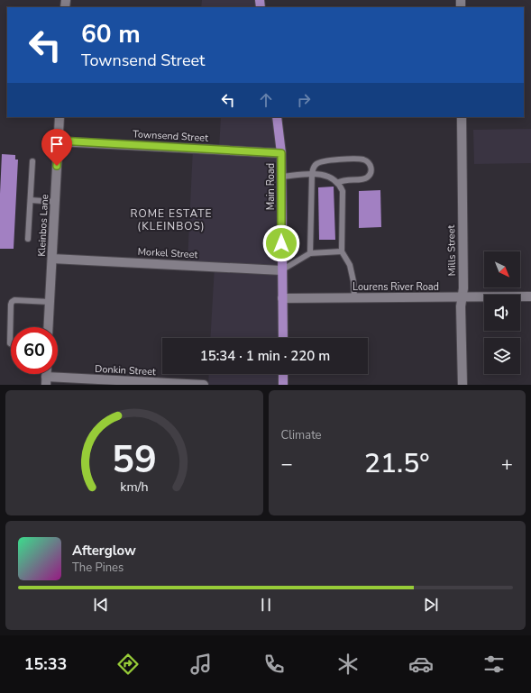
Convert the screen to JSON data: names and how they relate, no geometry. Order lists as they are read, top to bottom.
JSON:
{
  "streets": {
    "main road": ["Main Road"],
    "street": [
      "Townsend Street",
      "Kleinbos Lane",
      "Mills Street",
      "Morkel Street",
      "Lourens River Road",
      "Donkin Street"
    ]
  },
  "crossings": [
    ["Townsend Street", "Main Road"],
    ["Townsend Street", "Kleinbos Lane"],
    ["Main Road", "Morkel Street"],
    ["Main Road", "Lourens River Road"],
    ["Kleinbos Lane", "Morkel Street"],
    ["Mills Street", "Lourens River Road"]
  ],
  "districts": ["ROME ESTATE (KLEINBOS)"],
  "north": "bottom right",
  "page": {
    "turn": ["60 m", "Townsend Street"],
    "limit": "60",
    "trip": "15:34 · 1 min · 220 m",
    "tile": "Climate",
    "heat": ["−", "21.5°", "+"],
    "song": ["Afterglow", "The Pines"],
    "tabs": "15:33",
    "gauge": ["59", "km/h"]
  }
}
